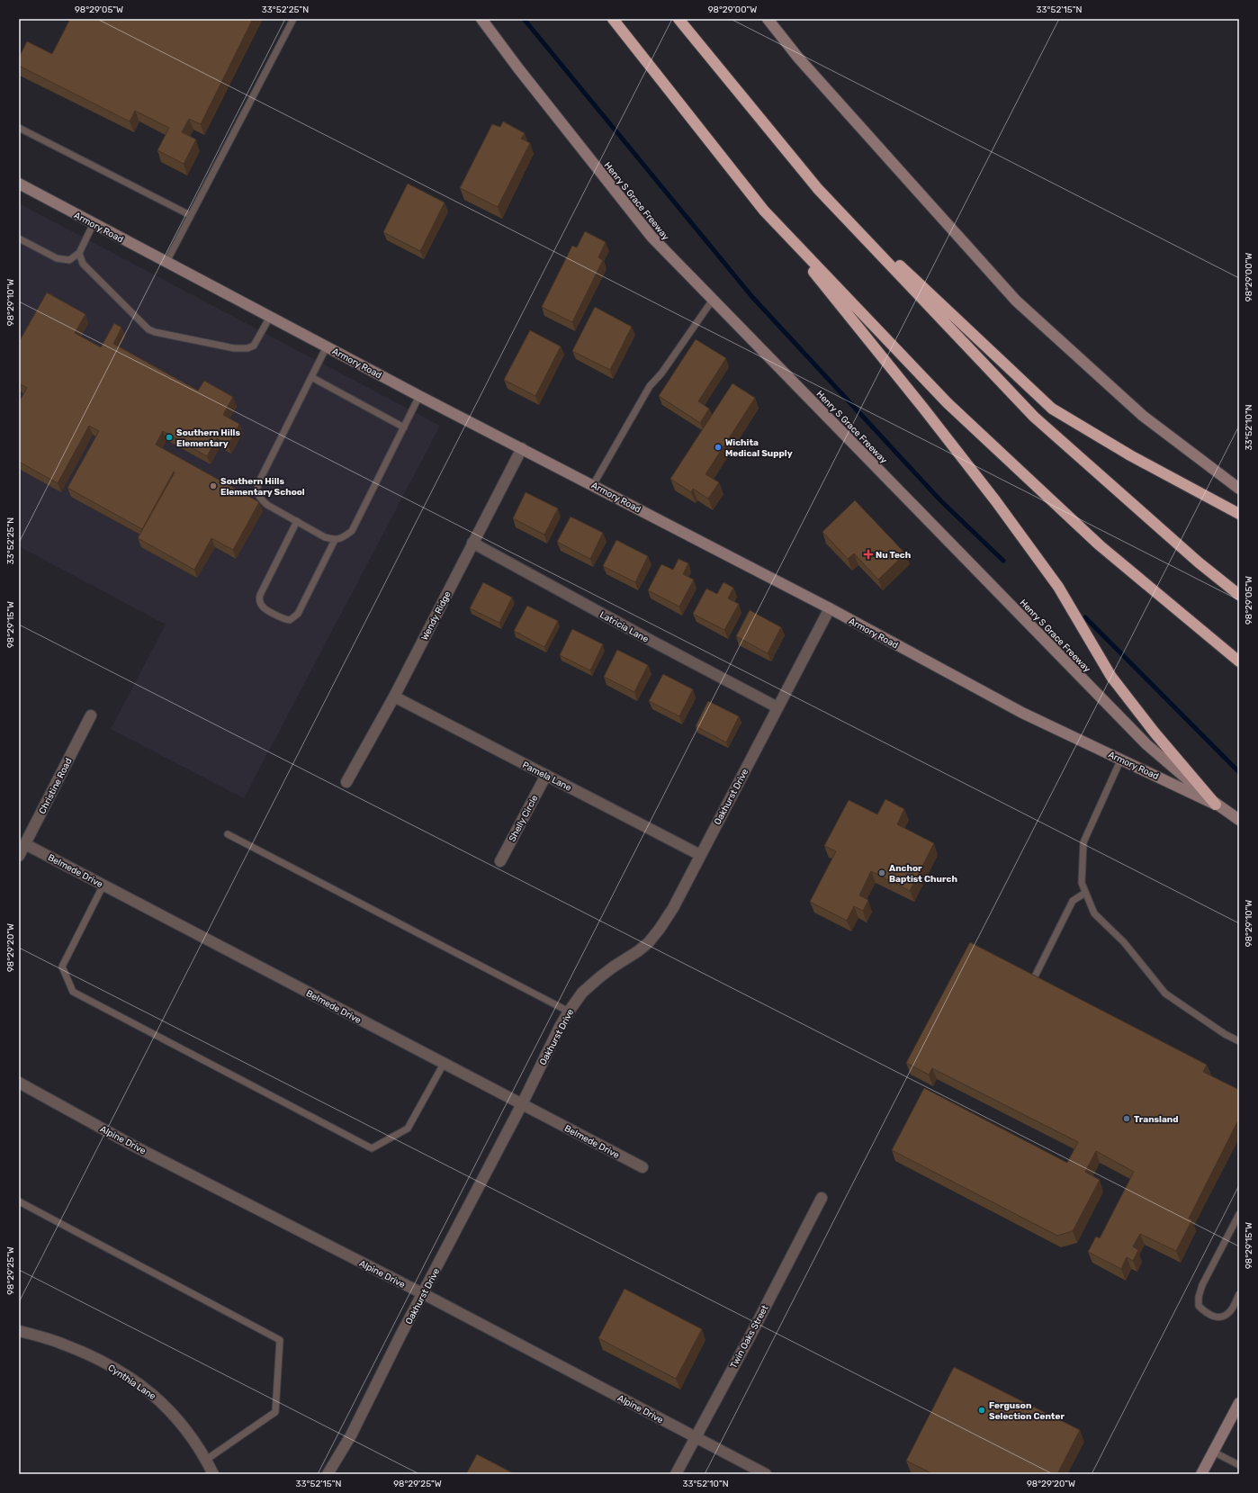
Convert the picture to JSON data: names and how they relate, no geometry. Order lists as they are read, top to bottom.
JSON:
{
  "streets": {
    "street": [
      "Henry S Grace Freeway",
      "Armory Road",
      "Wendy Ridge",
      "Latricia Lane",
      "Pamela Lane",
      "Christine Road",
      "Oakhurst Drive",
      "Shelly Circle",
      "Belmede Drive",
      "Alpine Drive",
      "Twin Oaks Street",
      "Cynthia Lane"
    ]
  },
  "crossings": [
    ["Henry S Grace Freeway", "Armory Road"],
    ["Armory Road", "Wendy Ridge"],
    ["Armory Road", "Oakhurst Drive"],
    ["Wendy Ridge", "Latricia Lane"],
    ["Wendy Ridge", "Pamela Lane"],
    ["Latricia Lane", "Oakhurst Drive"],
    ["Pamela Lane", "Oakhurst Drive"],
    ["Pamela Lane", "Shelly Circle"],
    ["Christine Road", "Belmede Drive"],
    ["Oakhurst Drive", "Belmede Drive"],
    ["Oakhurst Drive", "Alpine Drive"],
    ["Alpine Drive", "Twin Oaks Street"]
  ],
  "places": {
    "other": [
      "Southern Hills Elementary",
      "Wichita Medical Supply",
      "Southern Hills Elementary School",
      "Anchor Baptist Church",
      "Transland",
      "Ferguson Selection Center"
    ],
    "health": ["Nu Tech"]
  },
  "coordinates": [
    "98°29'05\"W",
    "33°52'25\"N",
    "98°29'00\"W",
    "33°52'15\"N",
    "98°29'10\"W",
    "33°52'10\"N",
    "98°29'15\"W",
    "98°29'20\"W",
    "98°29'25\"W"
  ]
}
